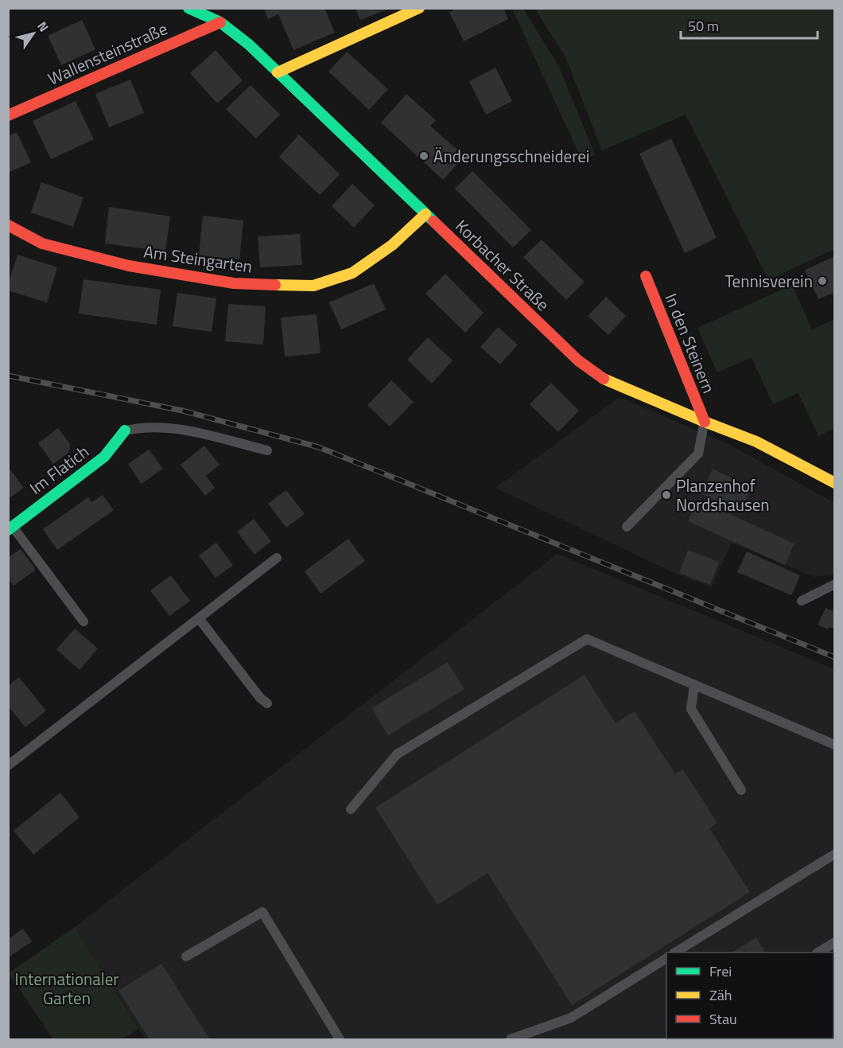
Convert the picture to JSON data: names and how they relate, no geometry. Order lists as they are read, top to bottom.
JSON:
{
  "streets": {
    "street": [
      "Wallensteinstraße",
      "Am Steingarten",
      "Korbacher Straße",
      "In den Steinern",
      "Im Flatich"
    ]
  },
  "crossings": [
    ["Wallensteinstraße", "Korbacher Straße"],
    ["Am Steingarten", "Korbacher Straße"],
    ["Korbacher Straße", "In den Steinern"]
  ],
  "parks": ["Internationaler Garten"],
  "places": ["Änderungsschneiderei", "Tennisverein", "Planzenhof Nordshausen"],
  "legend": ["Frei", "Zäh", "Stau"],
  "scale_bar": "50 m",
  "north": "top right"
}
